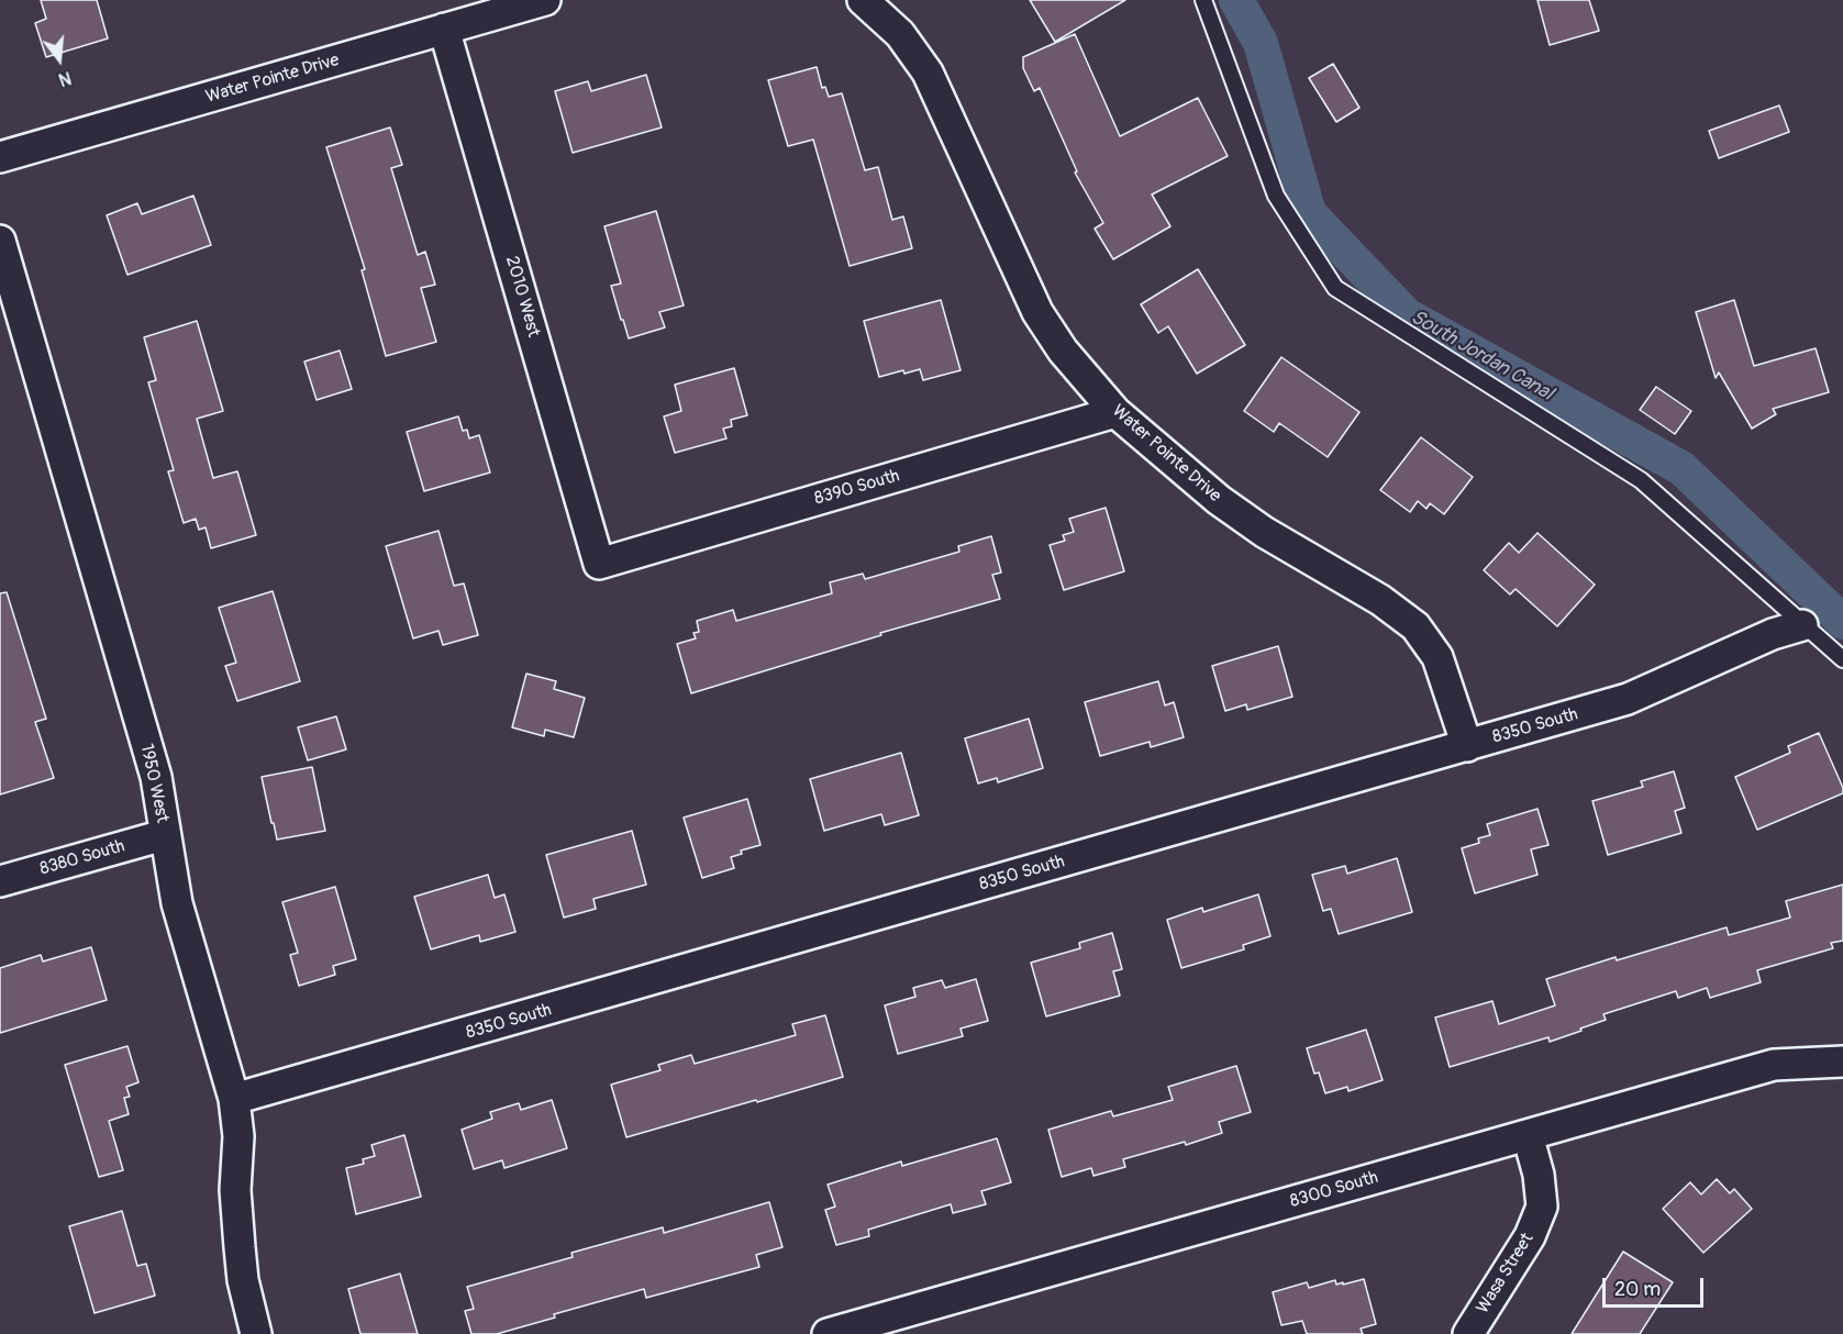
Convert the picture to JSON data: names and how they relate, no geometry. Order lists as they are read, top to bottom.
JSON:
{
  "streets": {
    "street": [
      "Water Pointe Drive",
      "2010 West",
      "8390 South",
      "8350 South",
      "1950 West",
      "8380 South",
      "8300 South",
      "Wasa Street"
    ]
  },
  "crossings": [
    ["Water Pointe Drive", "2010 West"],
    ["Water Pointe Drive", "8390 South"],
    ["Water Pointe Drive", "8350 South"],
    ["2010 West", "8390 South"],
    ["8350 South", "1950 West"],
    ["1950 West", "8380 South"],
    ["8300 South", "Wasa Street"]
  ],
  "water": ["South Jordan Canal"],
  "scale_bar": "20 m",
  "north": "bottom"
}
